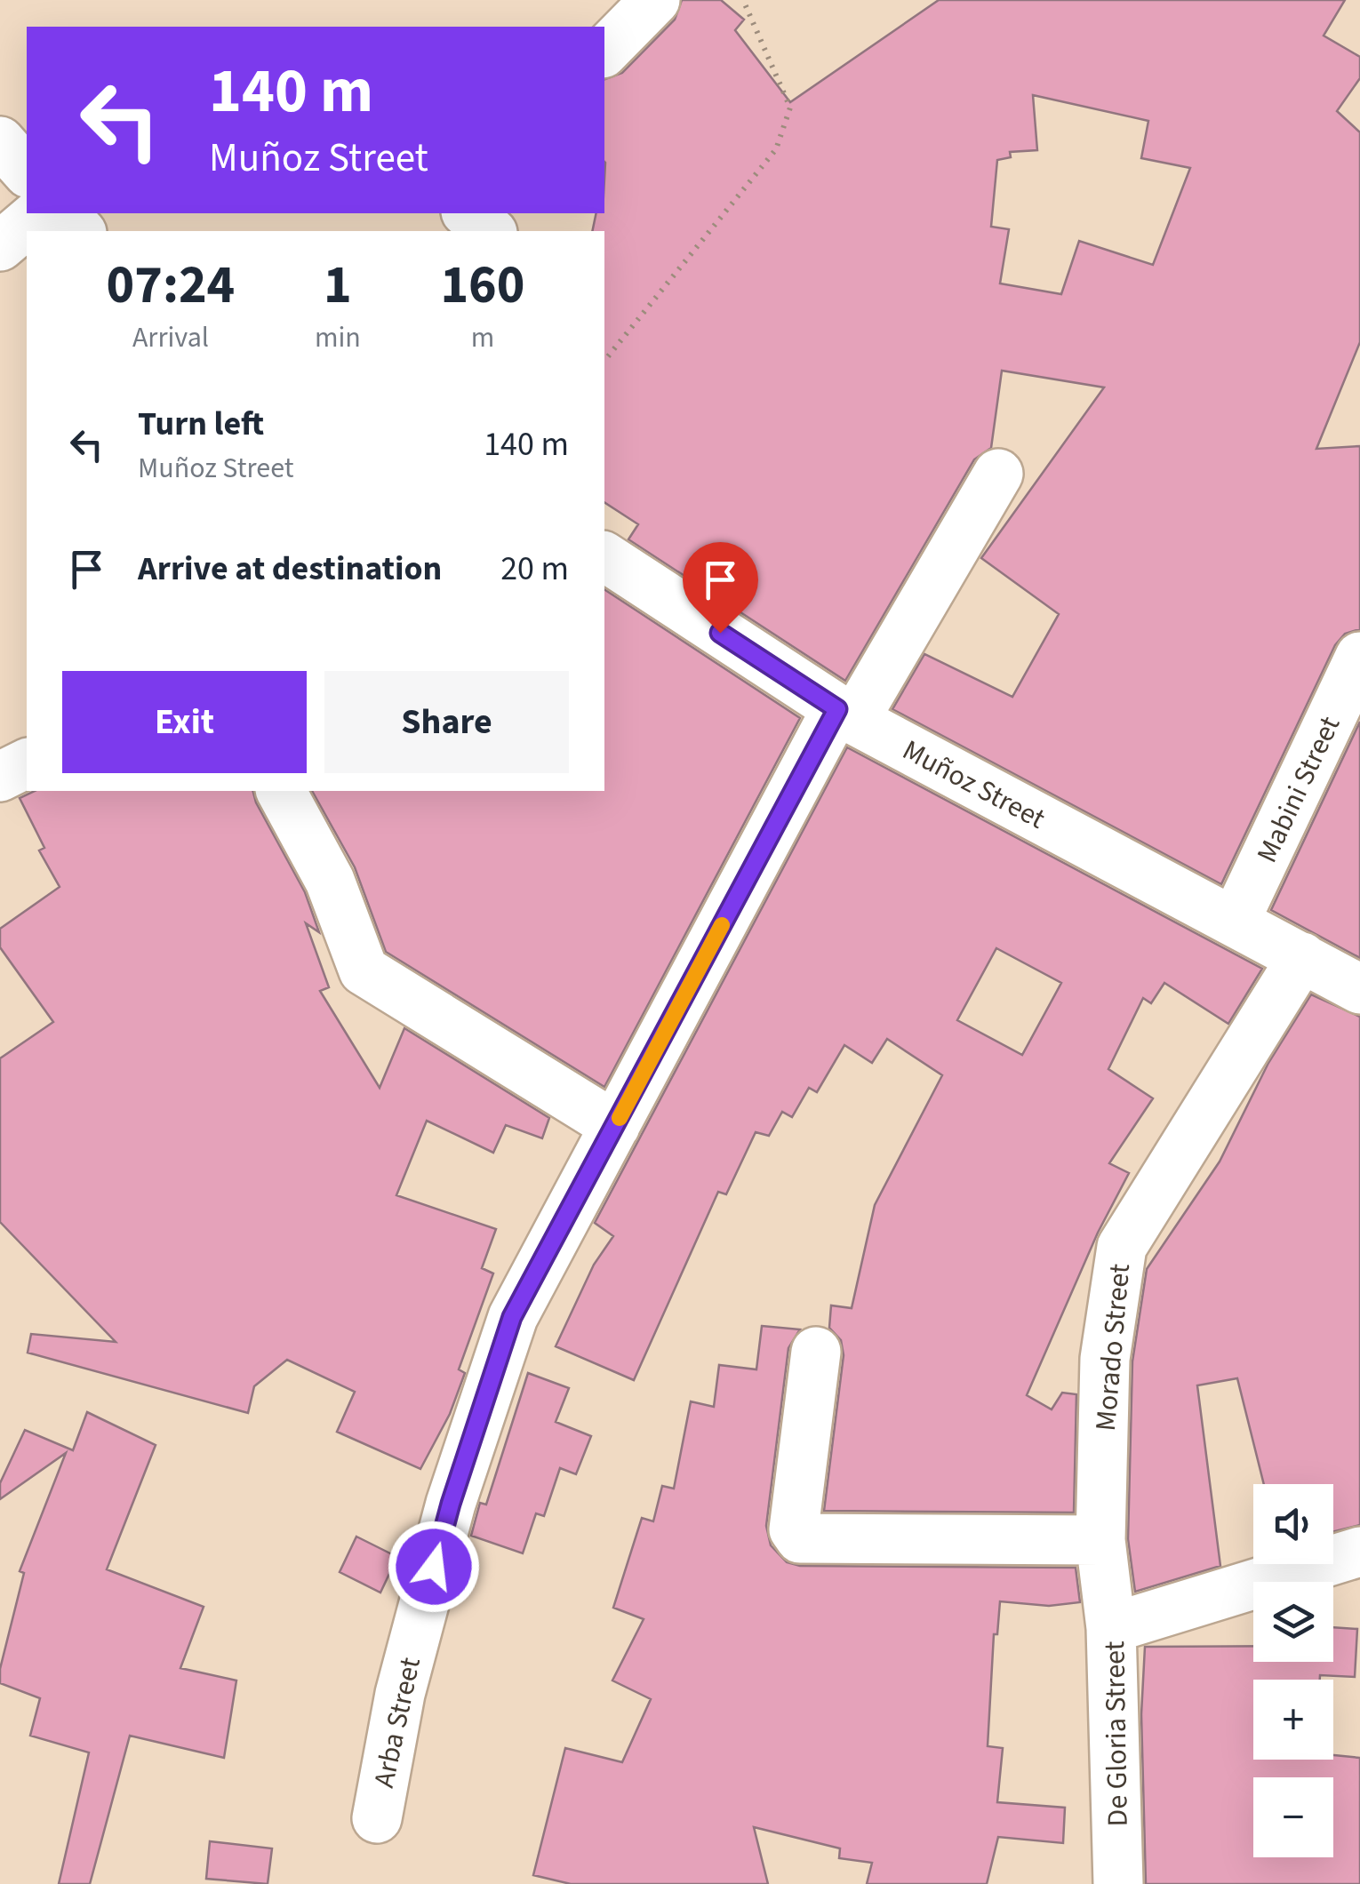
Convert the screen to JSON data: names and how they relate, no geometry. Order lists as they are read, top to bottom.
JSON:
{
  "streets": {
    "street": [
      "Muñoz Street",
      "Mabini Street",
      "Morado Street",
      "Arba Street",
      "De Gloria Street"
    ]
  },
  "crossings": [
    ["Muñoz Street", "Mabini Street"],
    ["Muñoz Street", "Morado Street"],
    ["Muñoz Street", "Arba Street"],
    ["Morado Street", "De Gloria Street"]
  ],
  "page": {
    "turn": ["140 m", "Muñoz Street"],
    "eta": [
      "07:24",
      "Arrival",
      "1",
      "min",
      "160",
      "m"
    ],
    "list": [
      {
        "name": "Turn left",
        "note": "Muñoz Street",
        "value": "140 m"
      },
      {
        "name": "Arrive at destination",
        "value": "20 m"
      }
    ],
    "buttons": ["Exit", "Share"],
    "map_buttons": ["+", "−"]
  }
}
